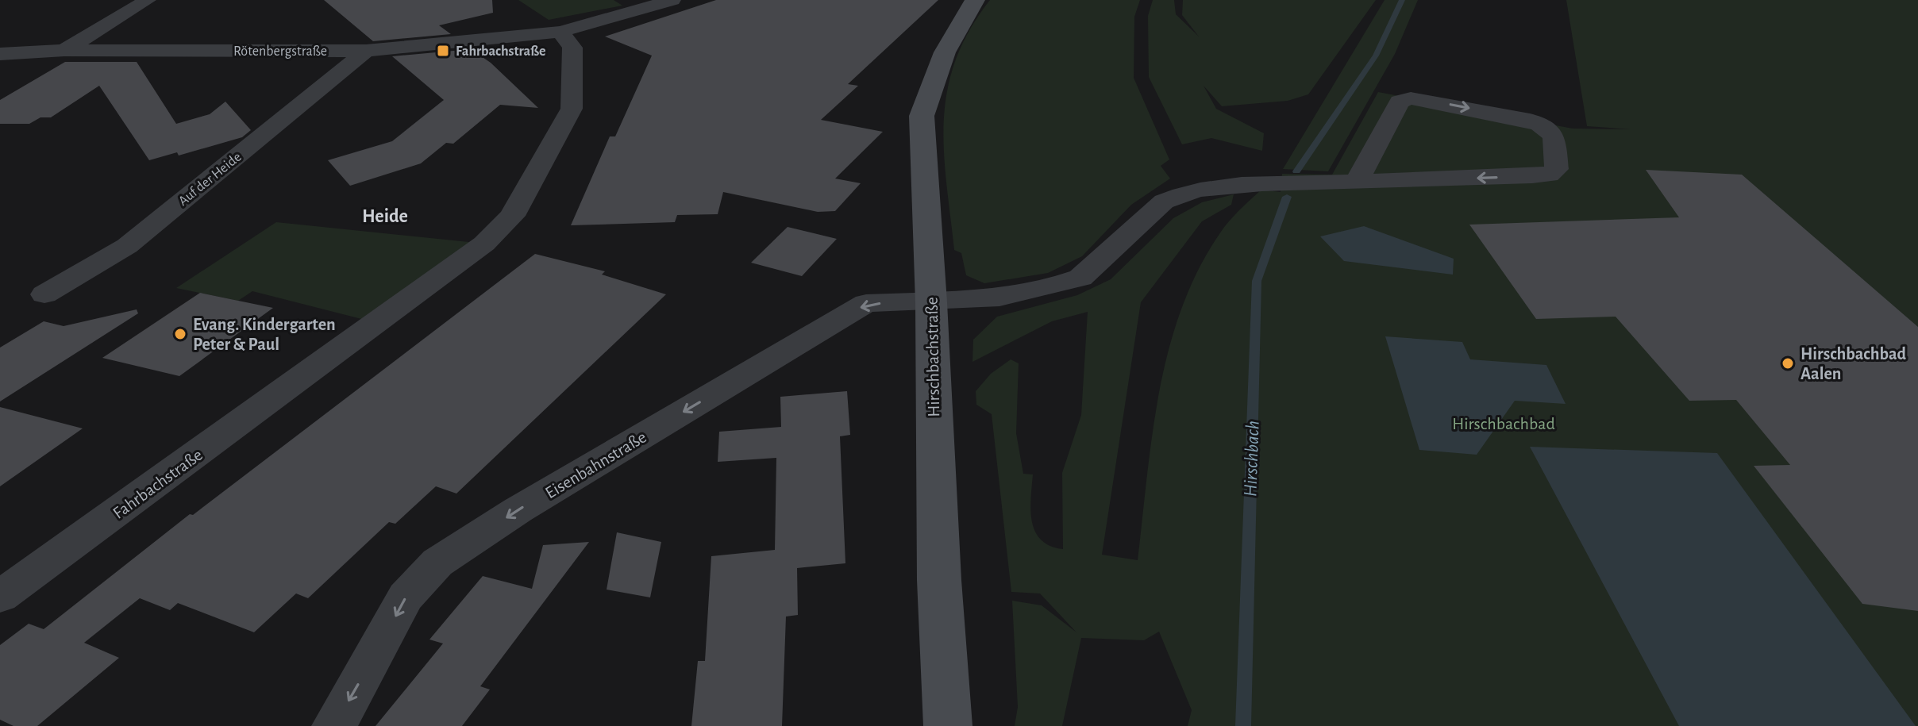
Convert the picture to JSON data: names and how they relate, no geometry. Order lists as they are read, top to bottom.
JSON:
{
  "streets": {
    "street": [
      "Rötenbergstraße",
      "Auf der Heide",
      "Hirschbachstraße",
      "Eisenbahnstraße",
      "Fahrbachstraße"
    ]
  },
  "crossings": [
    ["Rötenbergstraße", "Auf der Heide"],
    ["Rötenbergstraße", "Fahrbachstraße"],
    ["Hirschbachstraße", "Eisenbahnstraße"]
  ],
  "districts": ["Heide"],
  "water": ["Hirschbach"],
  "parks": ["Hirschbachbad"],
  "places": {
    "transit": ["Fahrbachstraße"],
    "other": ["Evang. Kindergarten Peter & Paul", "Hirschbachbad Aalen"]
  }
}
